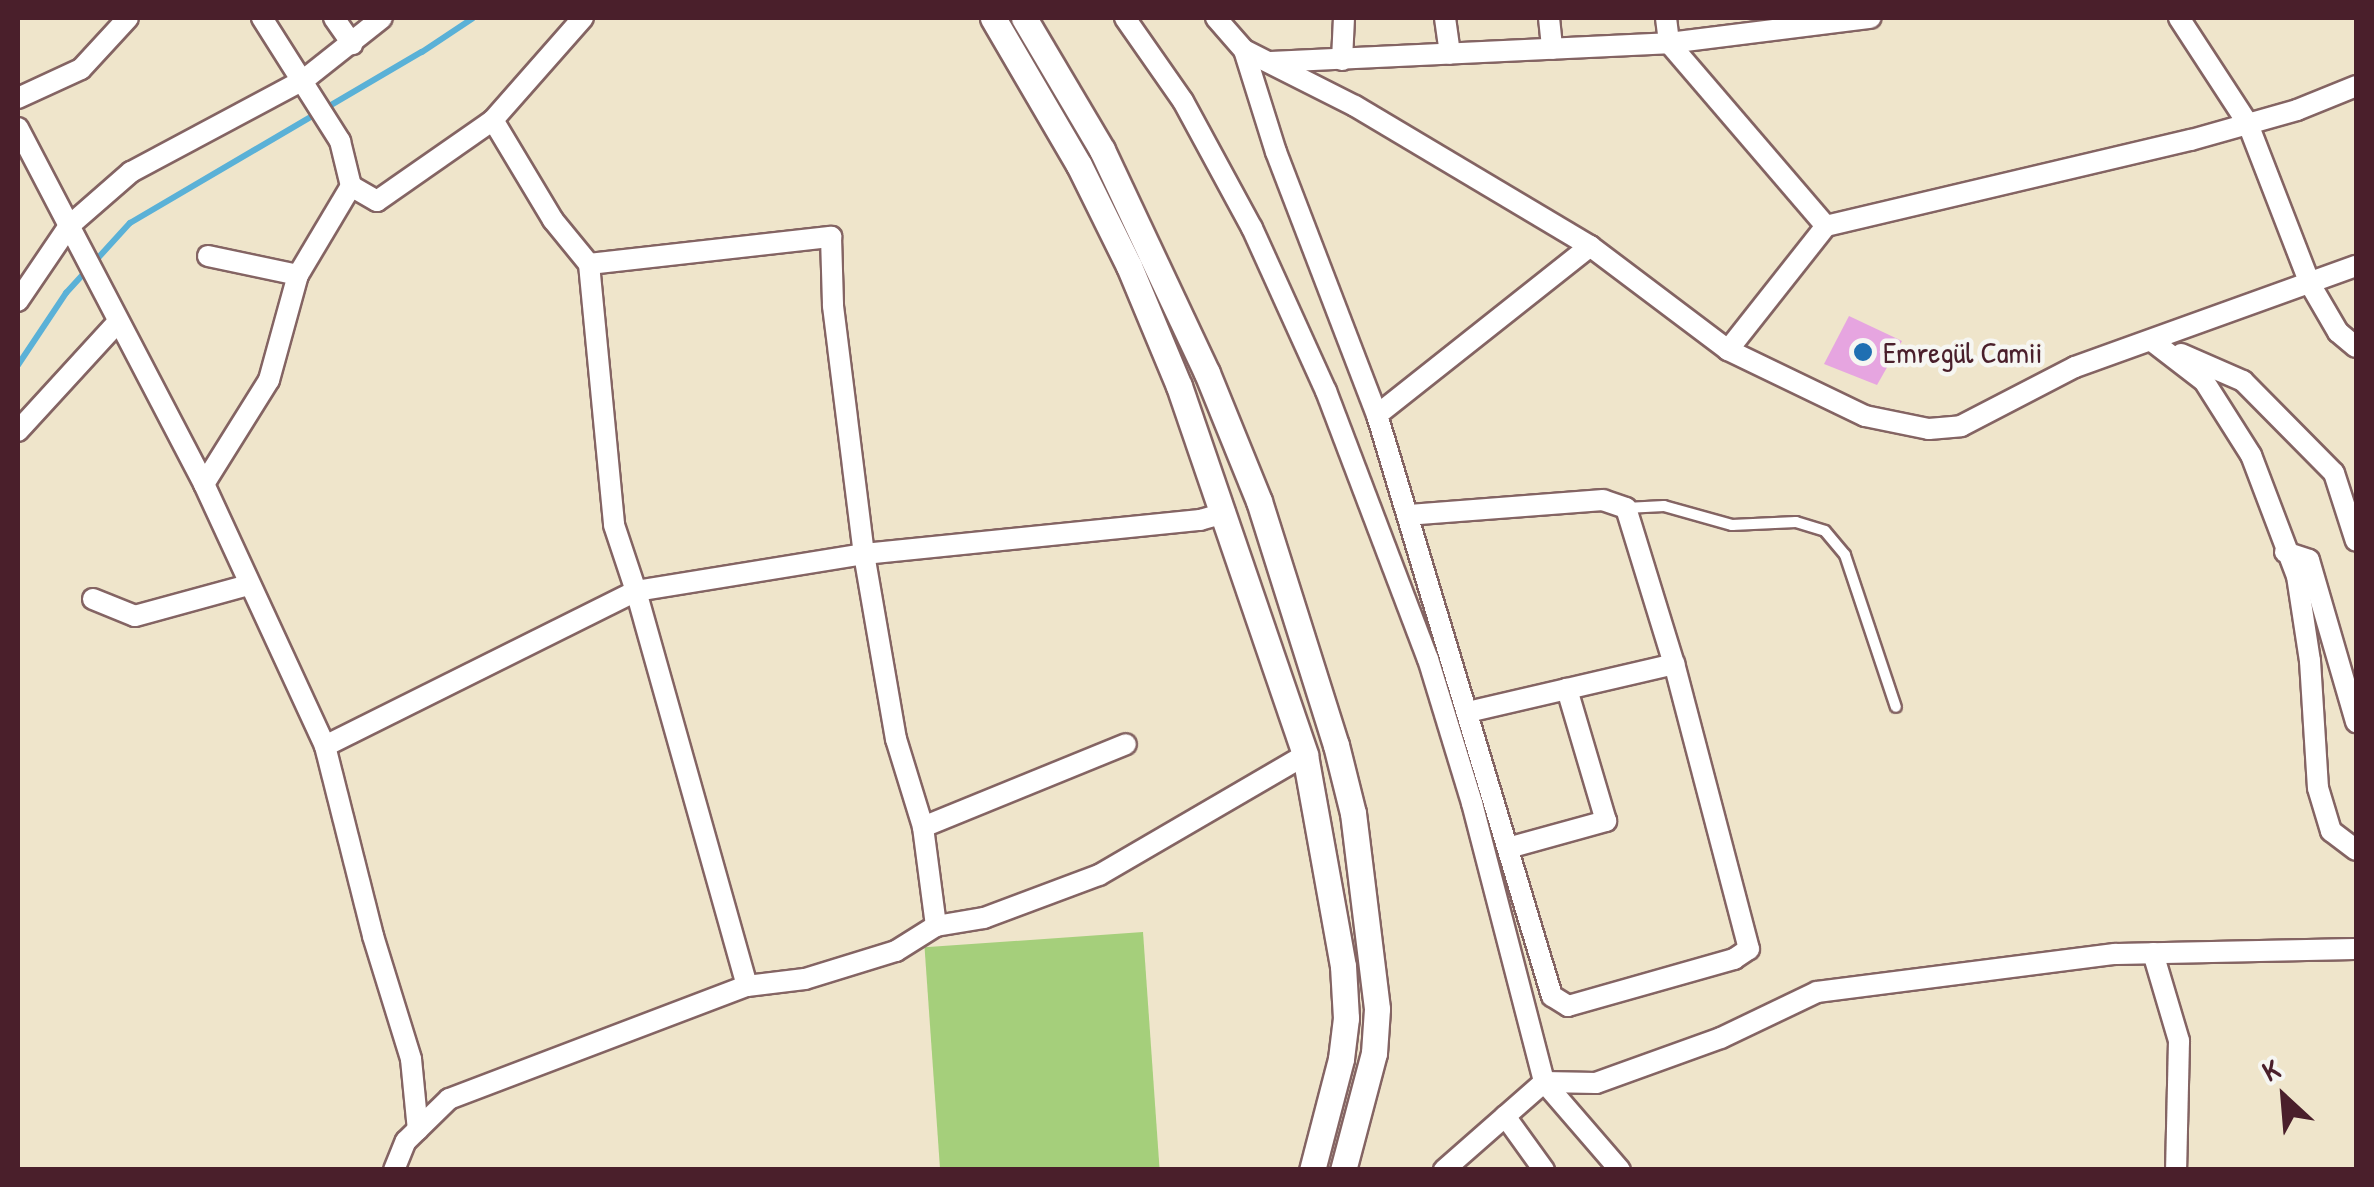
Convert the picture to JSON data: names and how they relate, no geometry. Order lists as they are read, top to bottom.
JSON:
{
  "places": ["Emregül Camii"],
  "north": "top left"
}
